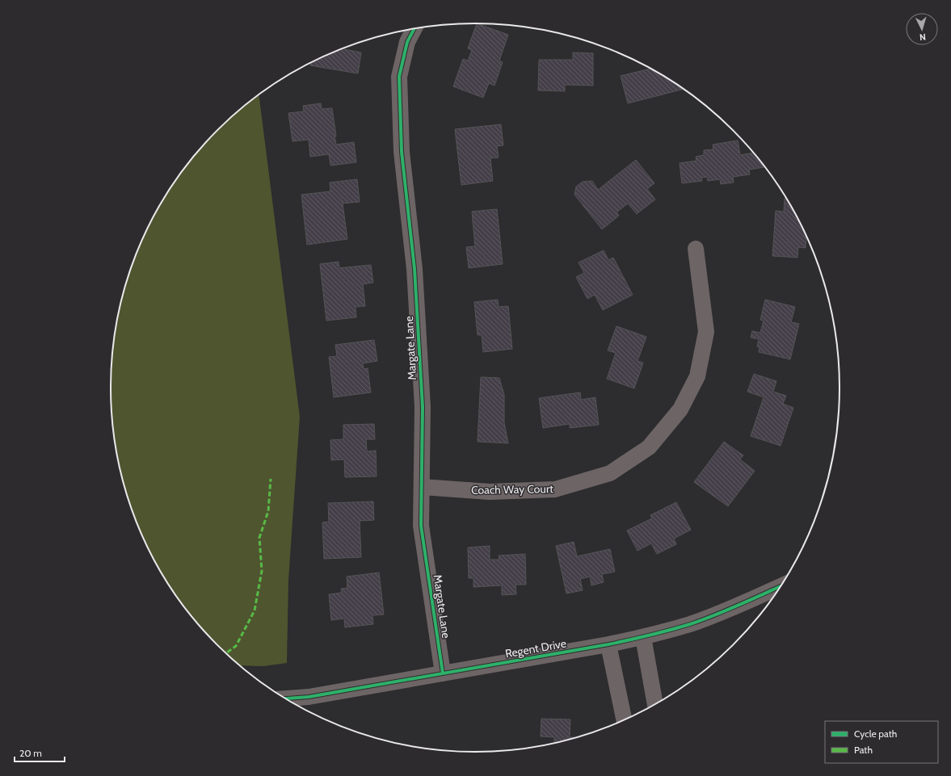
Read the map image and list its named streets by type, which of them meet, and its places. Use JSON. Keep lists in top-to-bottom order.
{
  "streets": {
    "street": ["Margate Lane", "Coach Way Court", "Regent Drive"]
  },
  "crossings": [
    ["Margate Lane", "Coach Way Court"],
    ["Margate Lane", "Regent Drive"]
  ],
  "legend": ["Cycle path", "Path"],
  "scale_bar": "20 m",
  "north": "bottom"
}
